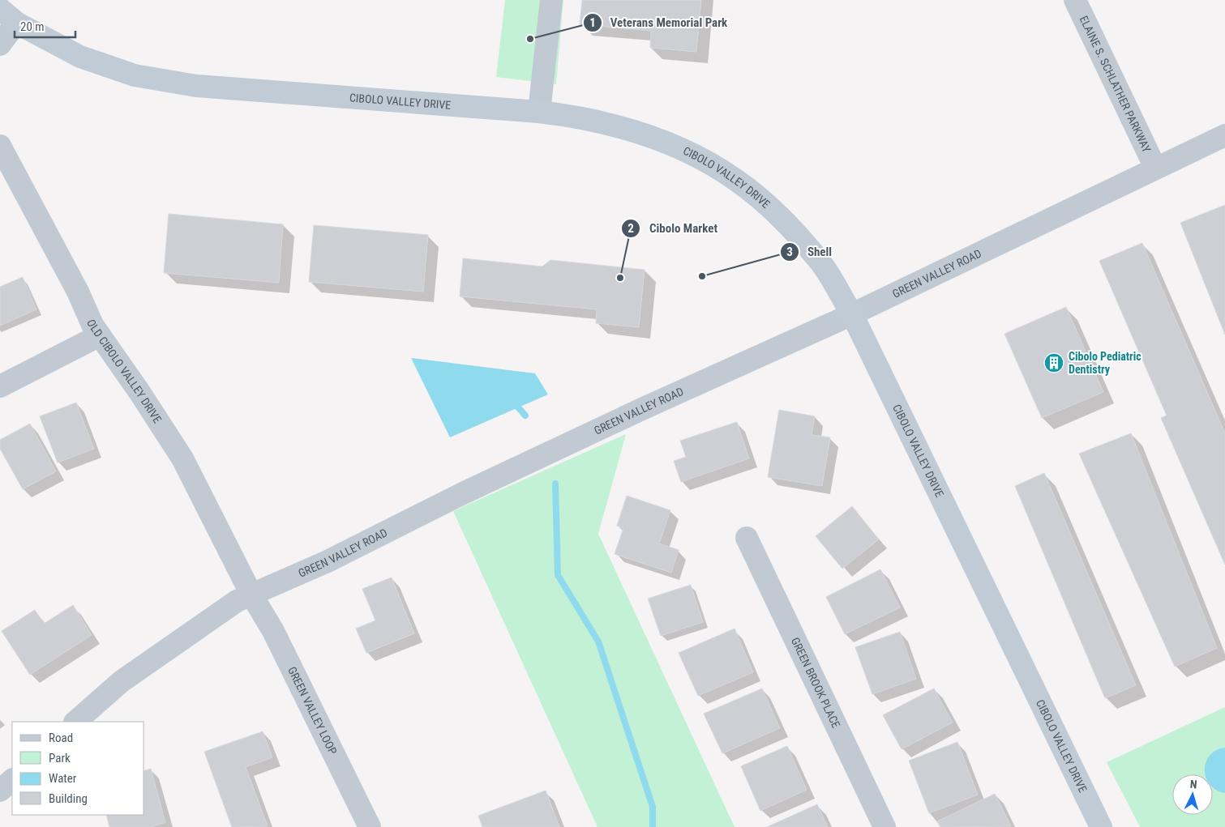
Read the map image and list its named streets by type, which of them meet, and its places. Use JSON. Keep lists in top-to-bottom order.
{
  "streets": {
    "main road": ["CIBOLO VALLEY DRIVE"],
    "street": [
      "ELAINE S. SCHLATHER PARKWAY",
      "GREEN VALLEY ROAD",
      "OLD CIBOLO VALLEY DRIVE",
      "GREEN BROOK PLACE",
      "GREEN VALLEY LOOP"
    ]
  },
  "crossings": [
    ["ELAINE S. SCHLATHER PARKWAY", "GREEN VALLEY ROAD"],
    ["CIBOLO VALLEY DRIVE", "GREEN VALLEY ROAD"],
    ["GREEN VALLEY ROAD", "OLD CIBOLO VALLEY DRIVE"],
    ["GREEN VALLEY ROAD", "GREEN VALLEY LOOP"],
    ["OLD CIBOLO VALLEY DRIVE", "GREEN VALLEY LOOP"]
  ],
  "places": {
    "other": ["Veterans Memorial Park", "Shell", "Cibolo Market"],
    "building": ["Cibolo Pediatric Dentistry"]
  },
  "legend": [
    "Road",
    "Park",
    "Water",
    "Building"
  ],
  "scale_bar": "20 m",
  "north": "top"
}
